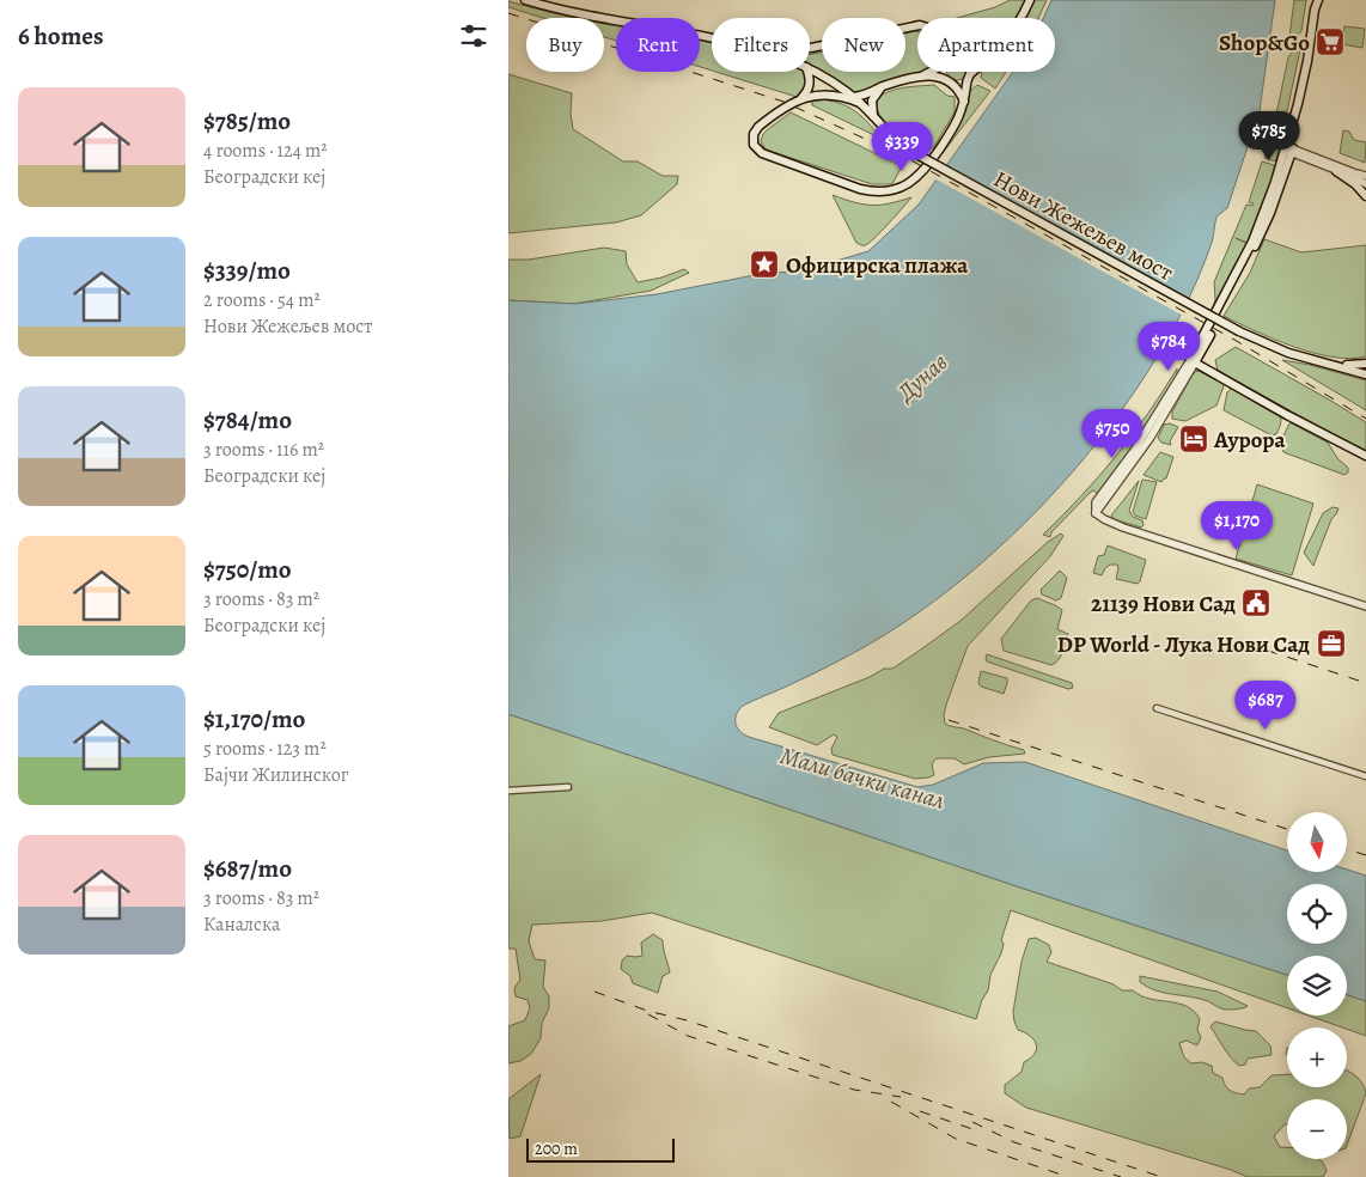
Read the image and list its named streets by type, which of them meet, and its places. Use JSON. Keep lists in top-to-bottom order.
{
  "streets": {
    "main road": ["Нови Жежељев мост"]
  },
  "water": ["Дунав", "Мали бачки канал"],
  "places": {
    "supermarket": ["Shop&Go"],
    "place": ["Официрска плажа"],
    "hotel": ["Аурора"],
    "public building": ["21139 Нови Сад"],
    "office": ["DP World - Лука Нови Сад"]
  },
  "scale_bar": "200 m",
  "north": "bottom",
  "page": {
    "heading": "6 homes",
    "chip": [
      "Buy",
      "Rent",
      "Filters",
      "New",
      "Apartment"
    ],
    "list": [
      {
        "name": "$785/mo",
        "note": "4 rooms · 124 m² · Београдски кеј"
      },
      {
        "name": "$339/mo",
        "note": "2 rooms · 54 m² · Нови Жежељев мост"
      },
      {
        "name": "$784/mo",
        "note": "3 rooms · 116 m² · Београдски кеј"
      },
      {
        "name": "$750/mo",
        "note": "3 rooms · 83 m² · Београдски кеј"
      },
      {
        "name": "$1,170/mo",
        "note": "5 rooms · 123 m² · Бајчи Жилинског"
      },
      {
        "name": "$687/mo",
        "note": "3 rooms · 83 m² · Каналска"
      }
    ],
    "price": [
      "$785",
      "$339",
      "$784",
      "$750",
      "$1,170",
      "$687"
    ],
    "map_buttons": ["+", "−"],
    "scale": "200 m"
  }
}
